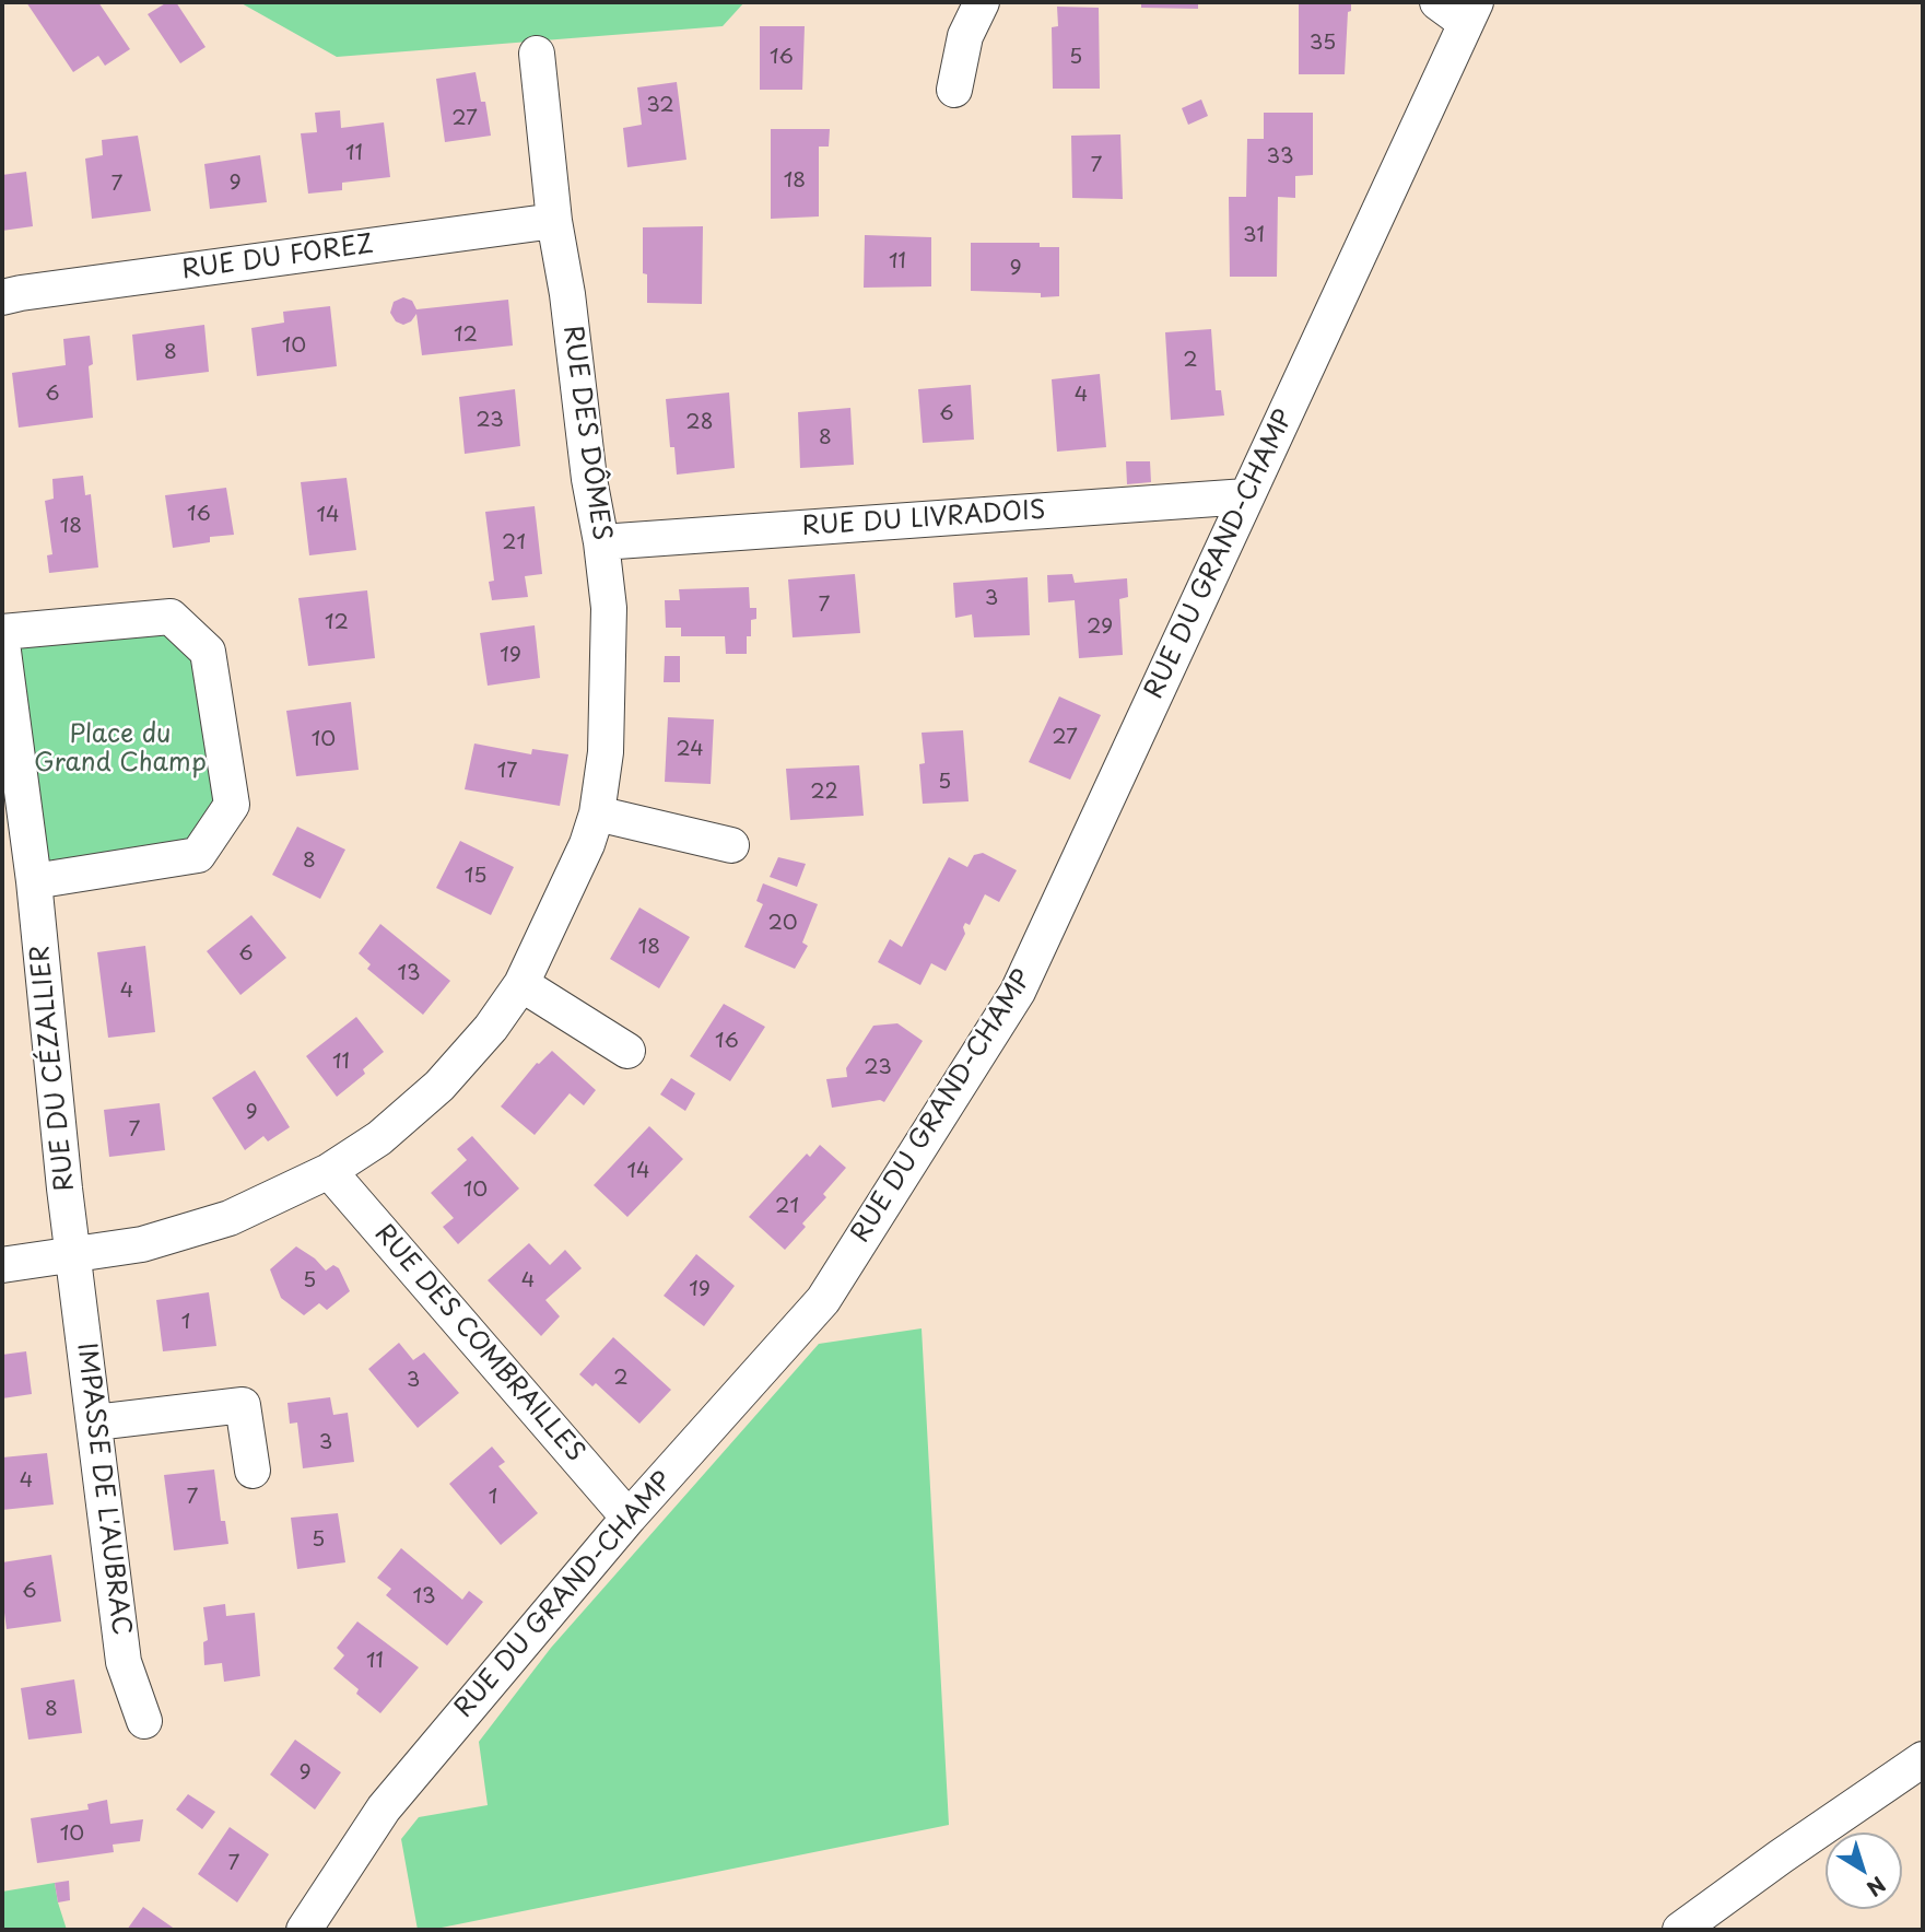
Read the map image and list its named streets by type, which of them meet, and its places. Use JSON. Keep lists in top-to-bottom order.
{
  "streets": {
    "street": [
      "RUE DU FOREZ",
      "RUE DES DÔMES",
      "RUE DU LIVRADOIS",
      "RUE DU GRAND-CHAMP",
      "RUE DU CÉZALLIER",
      "RUE DES COMBRAILLES",
      "IMPASSE DE L'AUBRAC"
    ]
  },
  "crossings": [
    ["RUE DU FOREZ", "RUE DES DÔMES"],
    ["RUE DES DÔMES", "RUE DU LIVRADOIS"],
    ["RUE DES DÔMES", "RUE DU CÉZALLIER"],
    ["RUE DES DÔMES", "RUE DES COMBRAILLES"],
    ["RUE DES DÔMES", "IMPASSE DE L'AUBRAC"],
    ["RUE DU LIVRADOIS", "RUE DU GRAND-CHAMP"],
    ["RUE DU GRAND-CHAMP", "RUE DES COMBRAILLES"],
    ["RUE DU CÉZALLIER", "IMPASSE DE L'AUBRAC"]
  ],
  "parks": ["Place du Grand Champ"],
  "house_numbers": [
    "35",
    "16",
    "5",
    "32",
    "27",
    "11",
    "33",
    "7",
    "18",
    "9",
    "7",
    "31",
    "11",
    "9",
    "12",
    "10",
    "8",
    "2",
    "6",
    "4",
    "6",
    "23",
    "28",
    "8",
    "16",
    "14",
    "18",
    "21",
    "3",
    "7",
    "12",
    "29",
    "19",
    "27",
    "10",
    "24",
    "17",
    "5",
    "22",
    "8",
    "15",
    "20",
    "18",
    "6",
    "13",
    "4",
    "16",
    "11",
    "23",
    "9",
    "7",
    "14",
    "10",
    "21",
    "5",
    "4",
    "19",
    "1",
    "2",
    "3",
    "3",
    "4",
    "7",
    "1",
    "5",
    "6",
    "13",
    "11",
    "8",
    "9",
    "10",
    "7"
  ],
  "north": "bottom right"
}
